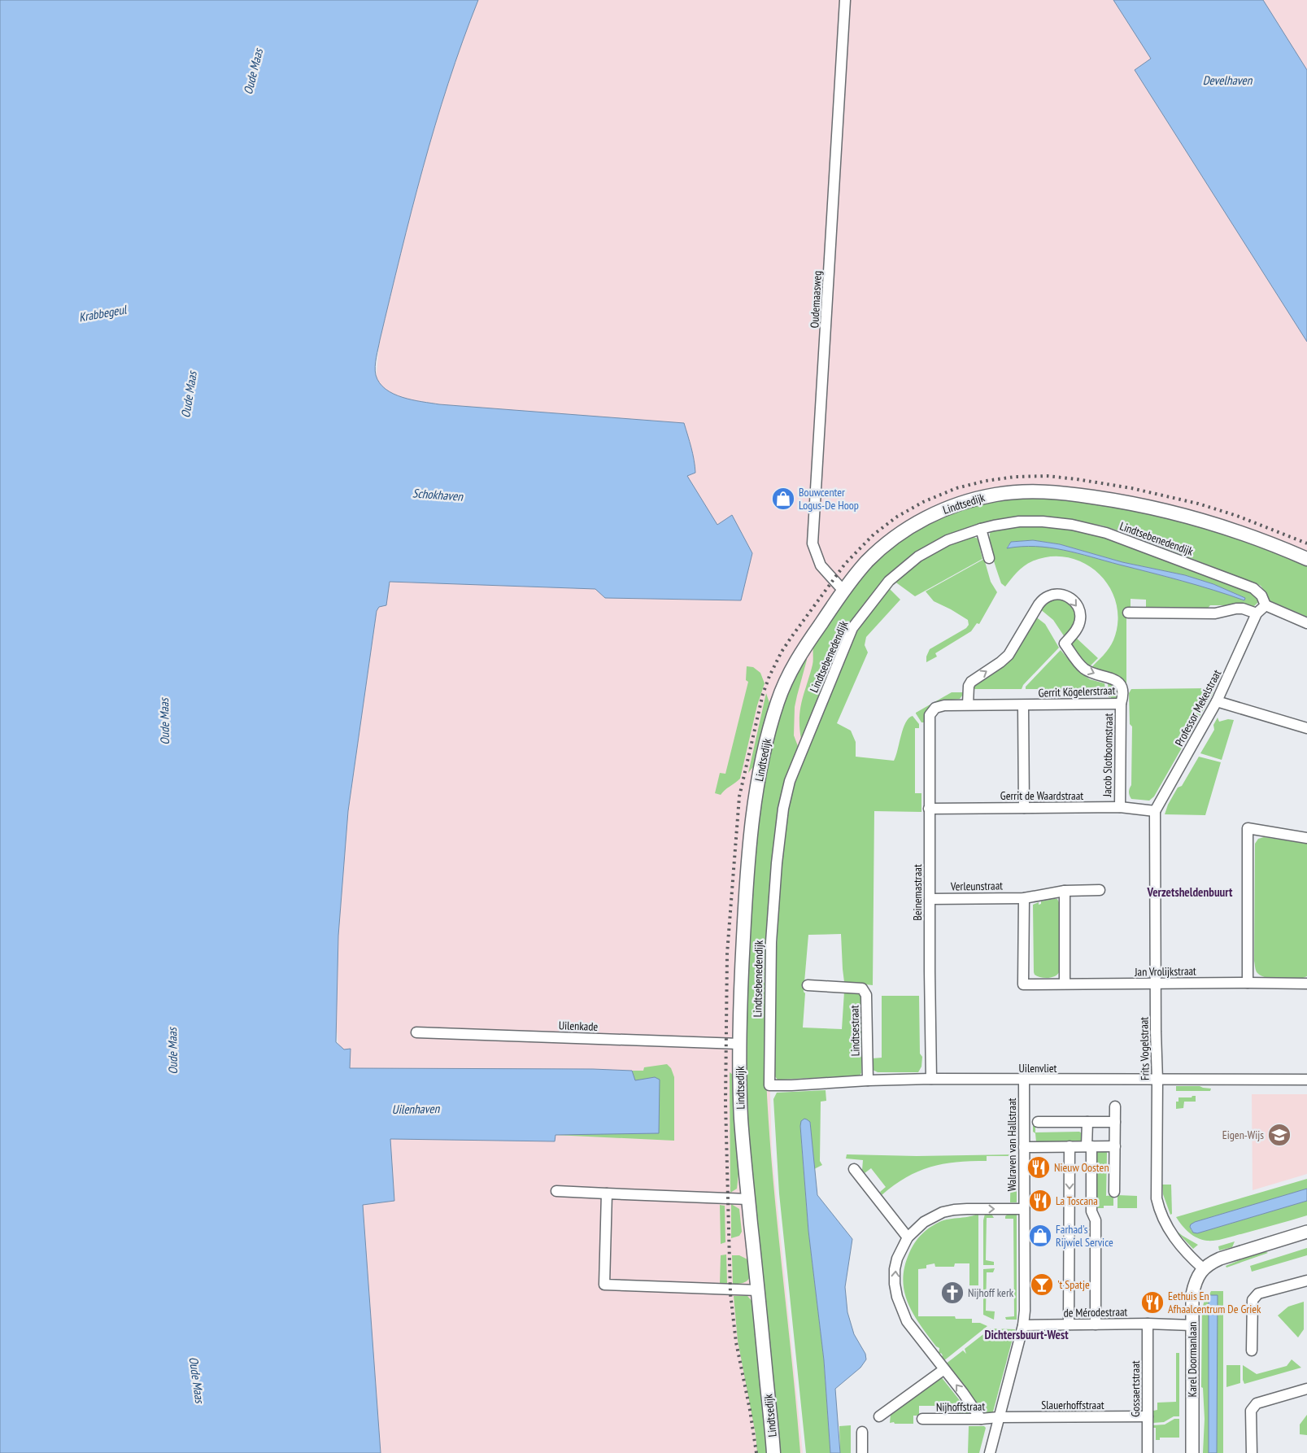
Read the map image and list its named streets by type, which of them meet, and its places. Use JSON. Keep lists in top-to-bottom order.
{
  "streets": {
    "main road": ["Lindtsedijk"],
    "street": [
      "Oudemaasweg",
      "Lindtsebenedendijk",
      "Gerrit Kögelerstraat",
      "Professor Mekelstraat",
      "Jacob Slotboomstraat",
      "Gerrit de Waardstraat",
      "Verleunstraat",
      "Beinemastraat",
      "Jan Vrolijkstraat",
      "Uilenkade",
      "Lindtsestraat",
      "Frits Vogelstraat",
      "Uilenvliet",
      "Walraven van Hallstraat",
      "de Mérodestraat",
      "Karel Doormanlaan",
      "Gossaertstraat",
      "Slauerhoffstraat",
      "Nijhoffstraat"
    ]
  },
  "crossings": [
    ["Oudemaasweg", "Lindtsedijk"],
    ["Lindtsedijk", "Uilenkade"],
    ["Lindtsebenedendijk", "Professor Mekelstraat"],
    ["Lindtsebenedendijk", "Uilenvliet"],
    ["Gerrit Kögelerstraat", "Jacob Slotboomstraat"],
    ["Gerrit Kögelerstraat", "Beinemastraat"],
    ["Professor Mekelstraat", "Gerrit de Waardstraat"],
    ["Professor Mekelstraat", "Frits Vogelstraat"],
    ["Jacob Slotboomstraat", "Gerrit de Waardstraat"],
    ["Gerrit de Waardstraat", "Beinemastraat"],
    ["Gerrit de Waardstraat", "Frits Vogelstraat"],
    ["Verleunstraat", "Beinemastraat"],
    ["Verleunstraat", "Jan Vrolijkstraat"],
    ["Beinemastraat", "Uilenvliet"],
    ["Jan Vrolijkstraat", "Frits Vogelstraat"],
    ["Lindtsestraat", "Uilenvliet"],
    ["Frits Vogelstraat", "Uilenvliet"],
    ["Frits Vogelstraat", "Karel Doormanlaan"],
    ["Uilenvliet", "Walraven van Hallstraat"],
    ["Walraven van Hallstraat", "de Mérodestraat"],
    ["Walraven van Hallstraat", "Nijhoffstraat"],
    ["de Mérodestraat", "Karel Doormanlaan"],
    ["de Mérodestraat", "Gossaertstraat"],
    ["de Mérodestraat", "Nijhoffstraat"],
    ["Gossaertstraat", "Slauerhoffstraat"],
    ["Slauerhoffstraat", "Nijhoffstraat"]
  ],
  "districts": ["Verzetsheldenbuurt", "Dichtersbuurt-West"],
  "water": [
    "Oude Maas",
    "Develhaven",
    "Krabbegeul",
    "Schokhaven",
    "Uilenhaven"
  ],
  "places": {
    "shop": ["Bouwcenter Logus-De Hoop", "Farhad's Rijwiel Service"],
    "school or university": ["Eigen-Wijs"],
    "restaurant": ["Nieuw Oosten", "La Toscana", "Eethuis En Afhaalcentrum De Griek"],
    "bar": ["'t Spatje"],
    "church": ["Nijhoff kerk"]
  }
}
